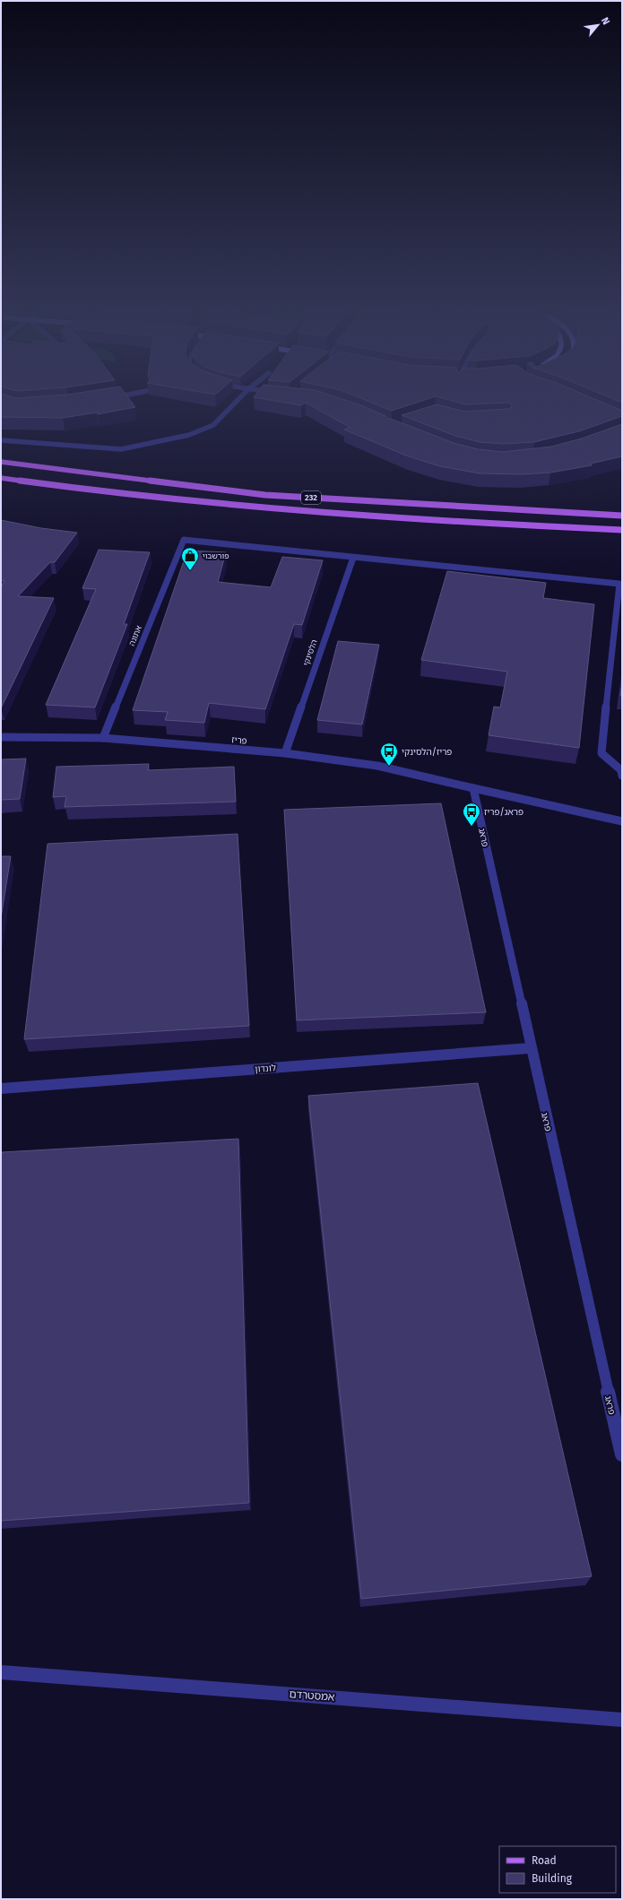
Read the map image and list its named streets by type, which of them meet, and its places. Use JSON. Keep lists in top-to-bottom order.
{
  "streets": {
    "main road": ["232"],
    "street": [
      "אתונה",
      "הלסינקי",
      "פריז",
      "פראג",
      "לונדון",
      "אמסטרדם"
    ]
  },
  "crossings": [
    ["אתונה", "הלסינקי"],
    ["אתונה", "פריז"],
    ["הלסינקי", "פריז"],
    ["פריז", "פראג"],
    ["פראג", "לונדון"]
  ],
  "places": {
    "shop": ["פורשבוי"],
    "bus stop": ["פריז/הלסינקי", "פראג/פריז"]
  },
  "legend": ["Road", "Building"],
  "north": "top right"
}
